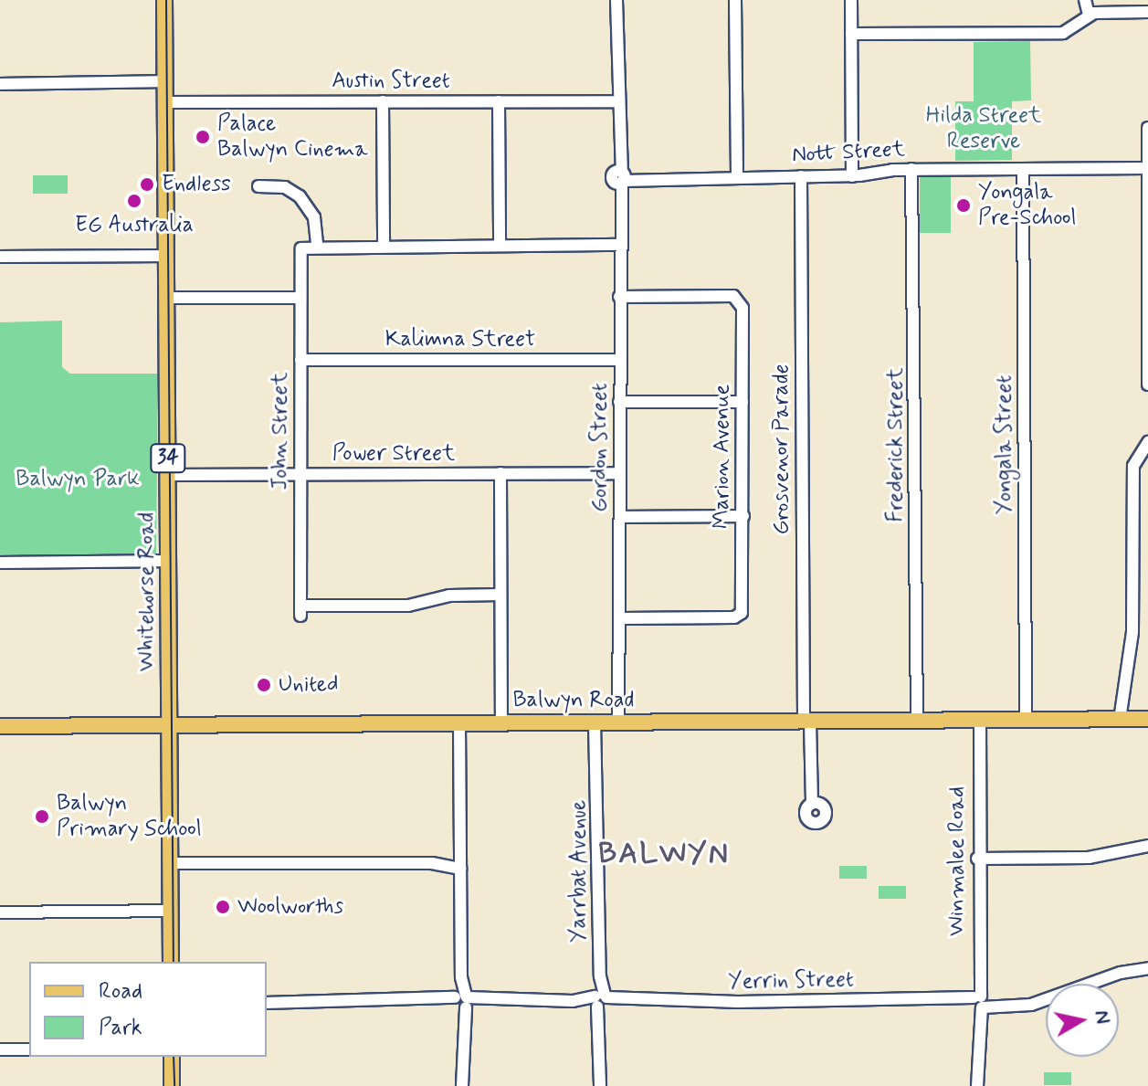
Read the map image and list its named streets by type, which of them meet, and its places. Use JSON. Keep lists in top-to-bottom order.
{
  "streets": {
    "main road": ["34", "Whitehorse Road", "Balwyn Road"],
    "street": [
      "Austin Street",
      "Nott Street",
      "Kalimna Street",
      "John Street",
      "Frederick Street",
      "Yongala Street",
      "Gordon Street",
      "Grosvenor Parade",
      "Power Street",
      "Marion Avenue",
      "Winmalee Road",
      "Yarrbat Avenue",
      "Yerrin Street"
    ]
  },
  "crossings": [
    ["Austin Street", "Gordon Street"],
    ["Austin Street", "Whitehorse Road"],
    ["Nott Street", "Frederick Street"],
    ["Nott Street", "Yongala Street"],
    ["Nott Street", "Gordon Street"],
    ["Nott Street", "Grosvenor Parade"],
    ["Kalimna Street", "John Street"],
    ["Kalimna Street", "Gordon Street"],
    ["John Street", "Power Street"],
    ["Frederick Street", "Balwyn Road"],
    ["Yongala Street", "Balwyn Road"],
    ["Gordon Street", "Power Street"],
    ["Gordon Street", "Marion Avenue"],
    ["Gordon Street", "Balwyn Road"],
    ["Grosvenor Parade", "Balwyn Road"],
    ["Power Street", "Whitehorse Road"],
    ["Whitehorse Road", "Balwyn Road"],
    ["Balwyn Road", "Winmalee Road"],
    ["Balwyn Road", "Yarrbat Avenue"],
    ["Winmalee Road", "Yerrin Street"],
    ["Yarrbat Avenue", "Yerrin Street"]
  ],
  "districts": ["BALWYN"],
  "parks": ["Hilda Street Reserve", "Balwyn Park"],
  "places": [
    "Palace Balwyn Cinema",
    "Endless",
    "EG Australia",
    "Yongala Pre-School",
    "United",
    "Balwyn Primary School",
    "Woolworths"
  ],
  "legend": ["Road", "Park"],
  "north": "right"
}
